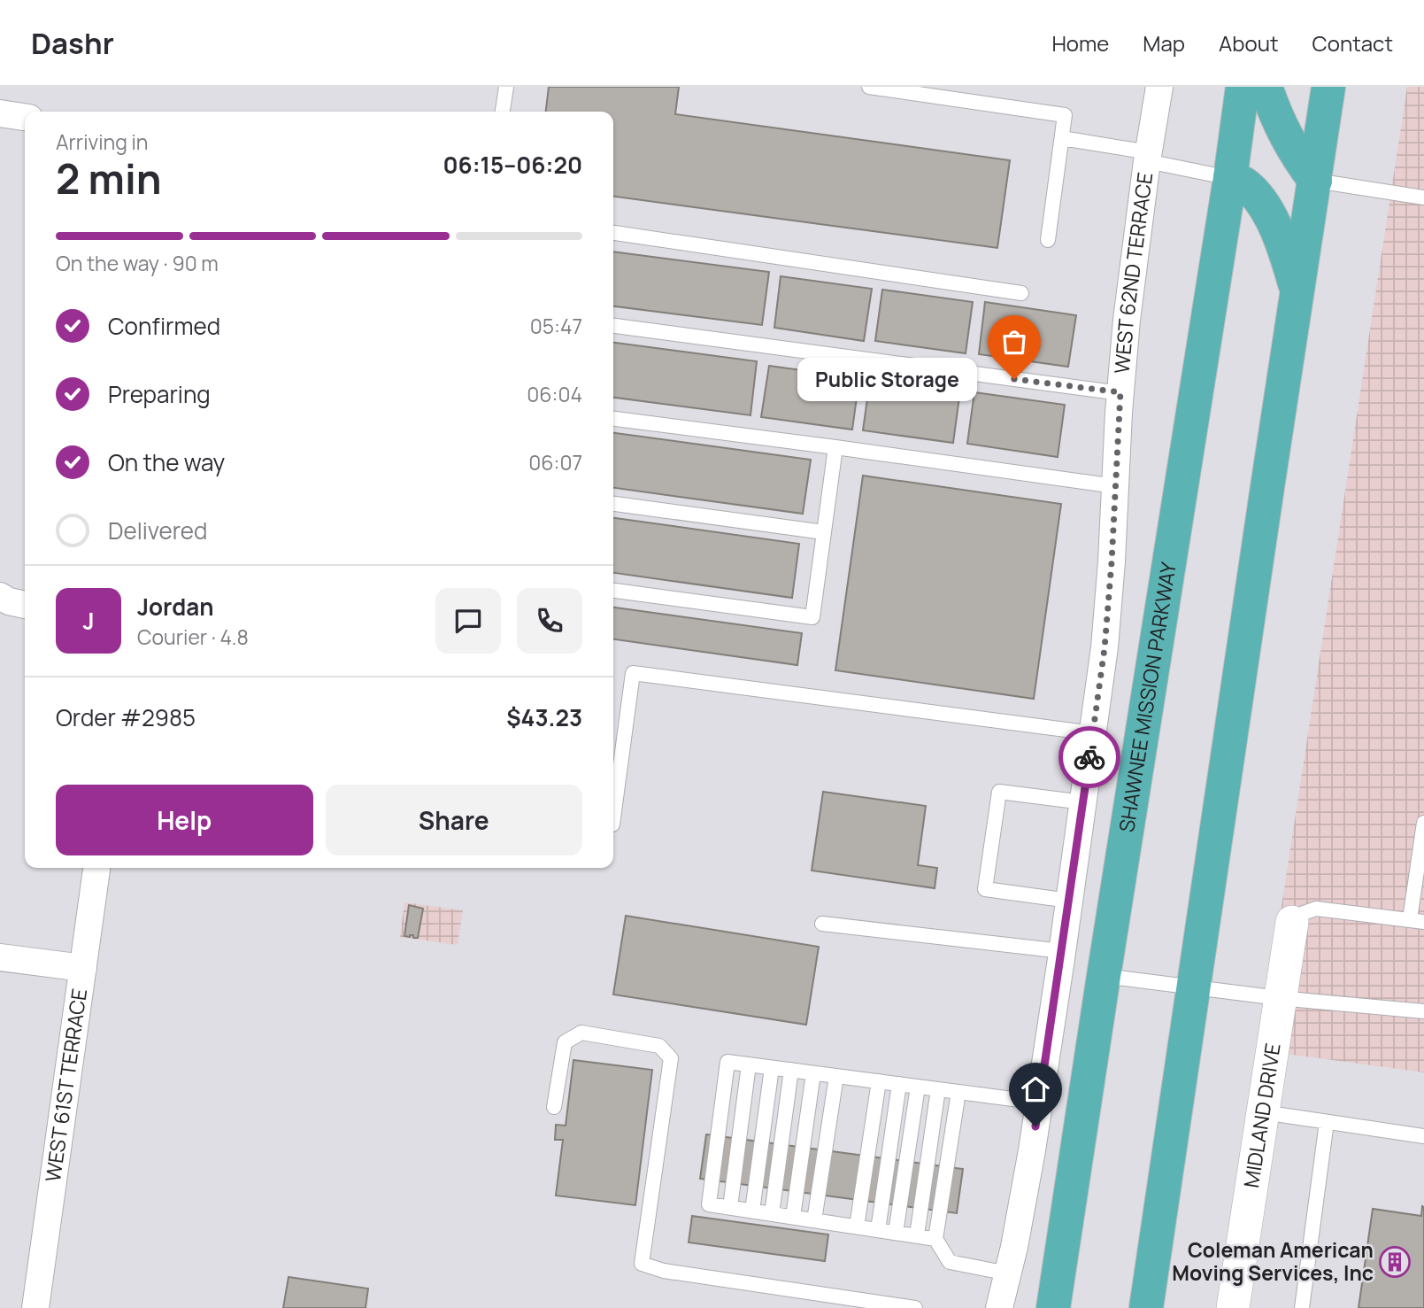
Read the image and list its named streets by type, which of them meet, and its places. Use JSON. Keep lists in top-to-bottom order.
{
  "streets": {
    "highway": ["SHAWNEE MISSION PARKWAY"],
    "street": ["WEST 62ND TERRACE", "WEST 61ST TERRACE", "MIDLAND DRIVE"]
  },
  "places": {
    "other": ["Public Storage"],
    "building": ["Coleman American Moving Services, Inc"]
  },
  "page": {
    "header": "Dashr",
    "nav": [
      "Home",
      "Map",
      "About",
      "Contact"
    ],
    "heading": ["2 min", "Arriving in", "06:15–06:20"],
    "panel": [
      "Jordan",
      "Courier · 4.8",
      "Order #2985",
      "$43.23"
    ],
    "bar": "On the way · 90 m",
    "list": [
      ["Confirmed", "05:47"],
      ["Preparing", "06:04"],
      ["On the way", "06:07"],
      "Delivered"
    ],
    "bubble": "Public Storage",
    "round": "J",
    "buttons": ["Help", "Share"]
  }
}
